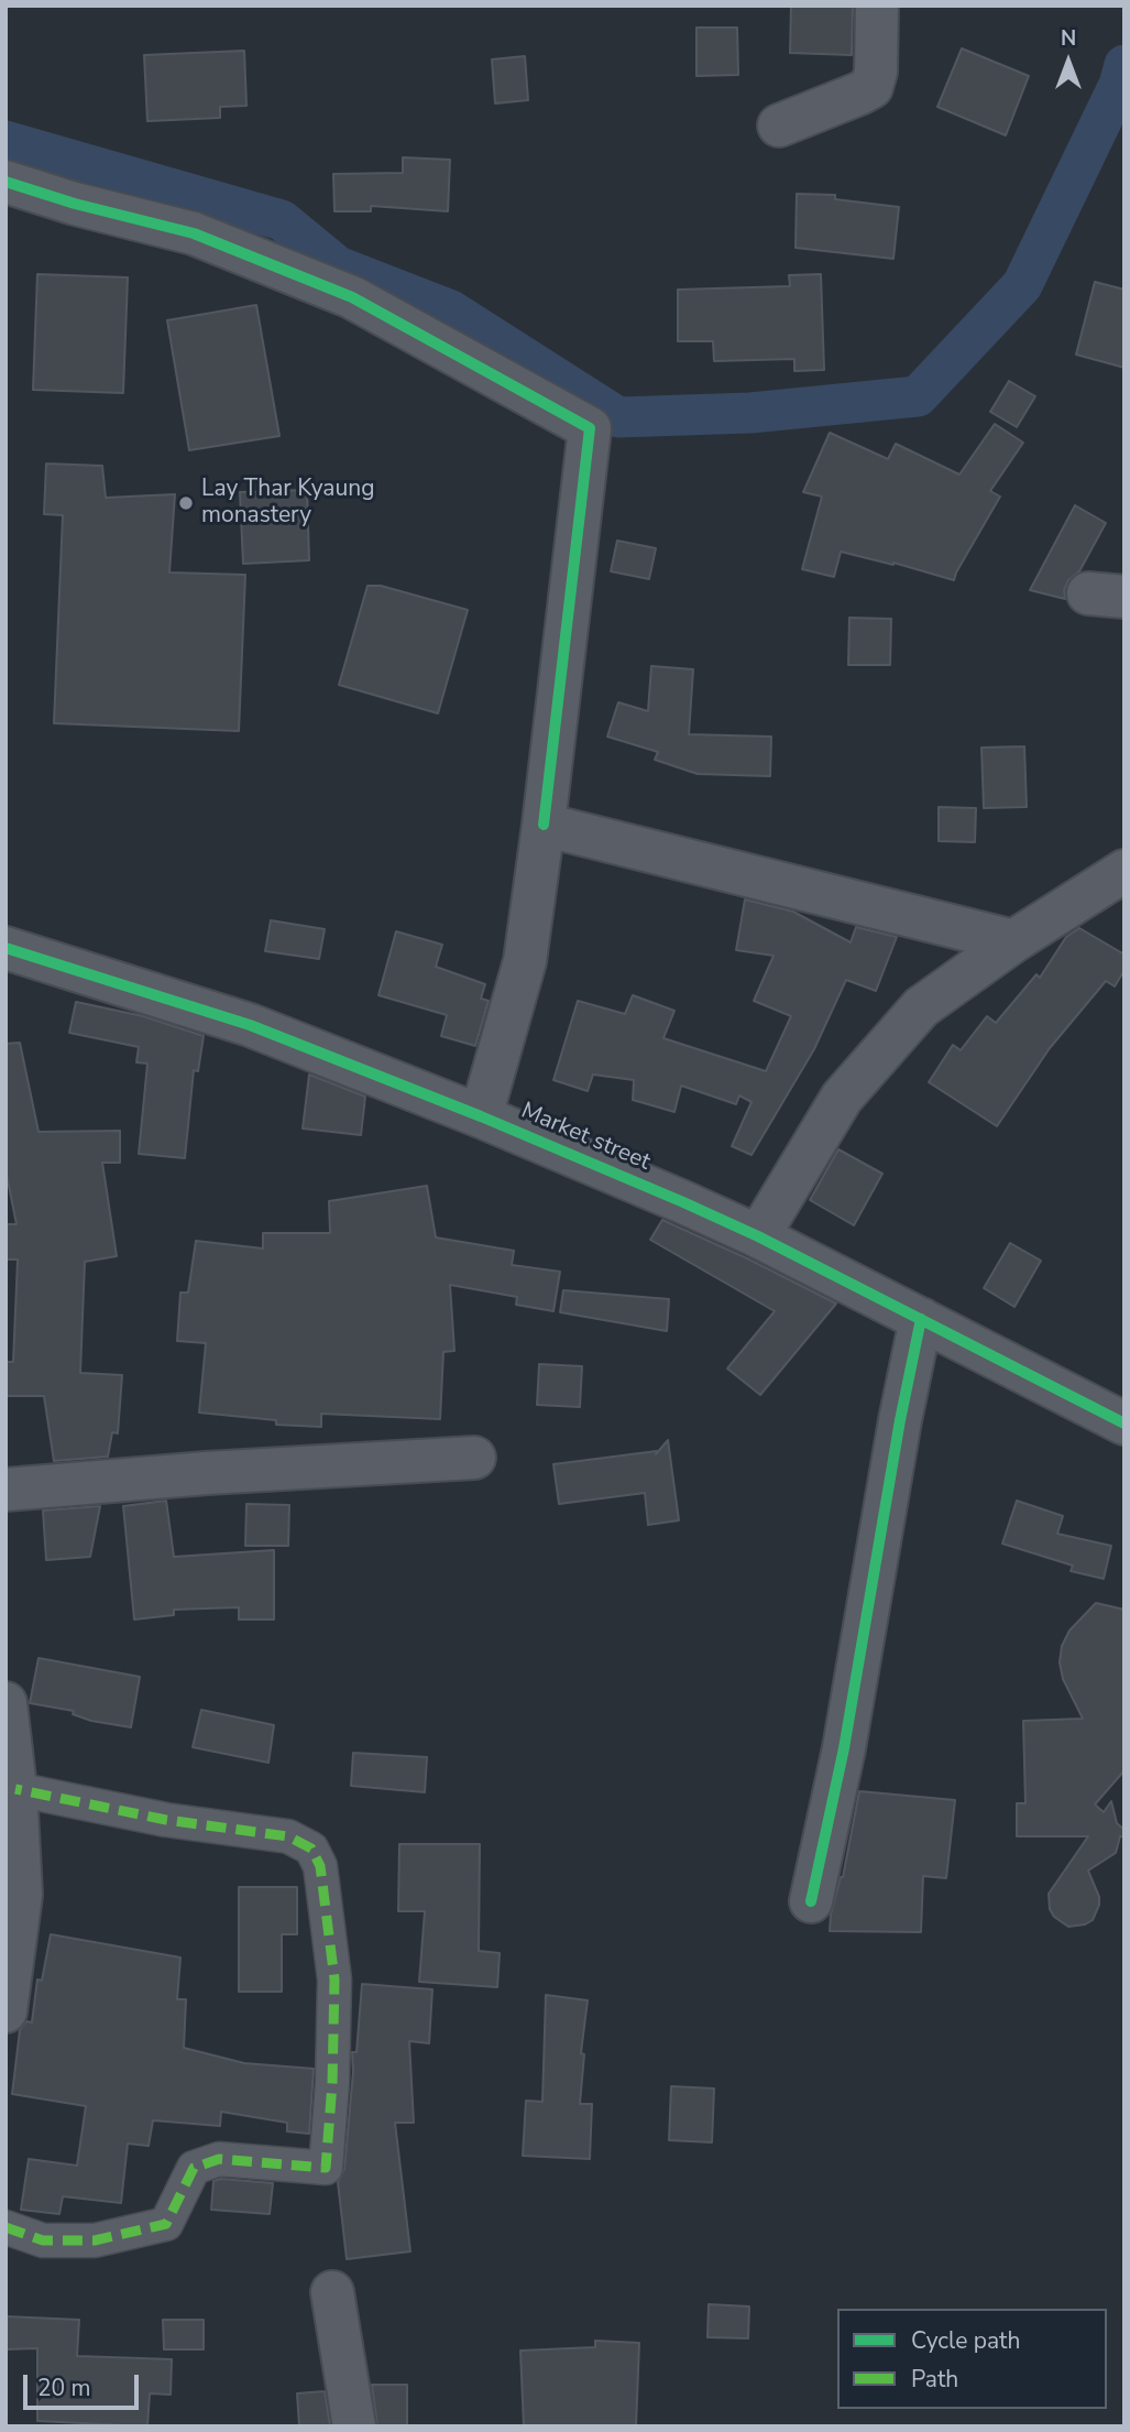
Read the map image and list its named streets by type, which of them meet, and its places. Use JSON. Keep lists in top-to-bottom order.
{
  "streets": {
    "street": ["Market street"]
  },
  "places": ["Lay Thar Kyaung monastery"],
  "legend": ["Cycle path", "Path"],
  "scale_bar": "20 m",
  "north": "top"
}
